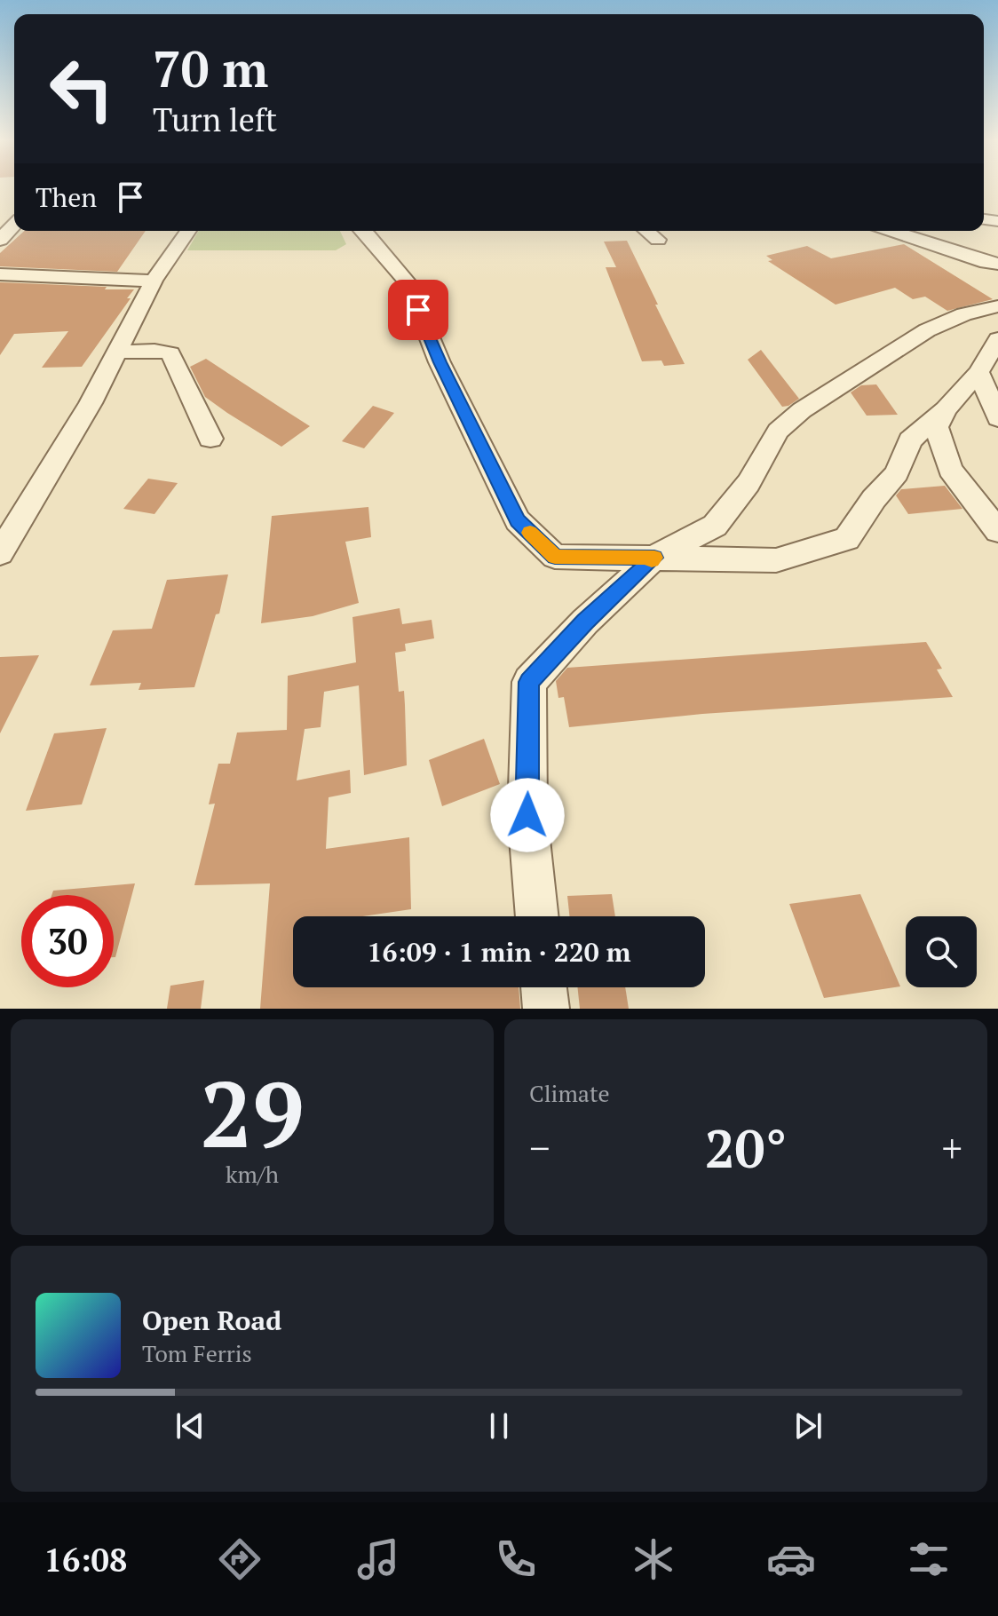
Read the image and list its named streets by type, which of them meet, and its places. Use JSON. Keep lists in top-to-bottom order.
{
  "page": {
    "turn": ["70 m", "Turn left"],
    "then": "Then",
    "limit": "30",
    "trip": "16:09 · 1 min · 220 m",
    "tile": [
      ["29", "km/h"],
      "Climate"
    ],
    "heat": ["−", "20°", "+"],
    "song": ["Open Road", "Tom Ferris"],
    "tabs": "16:08"
  }
}
